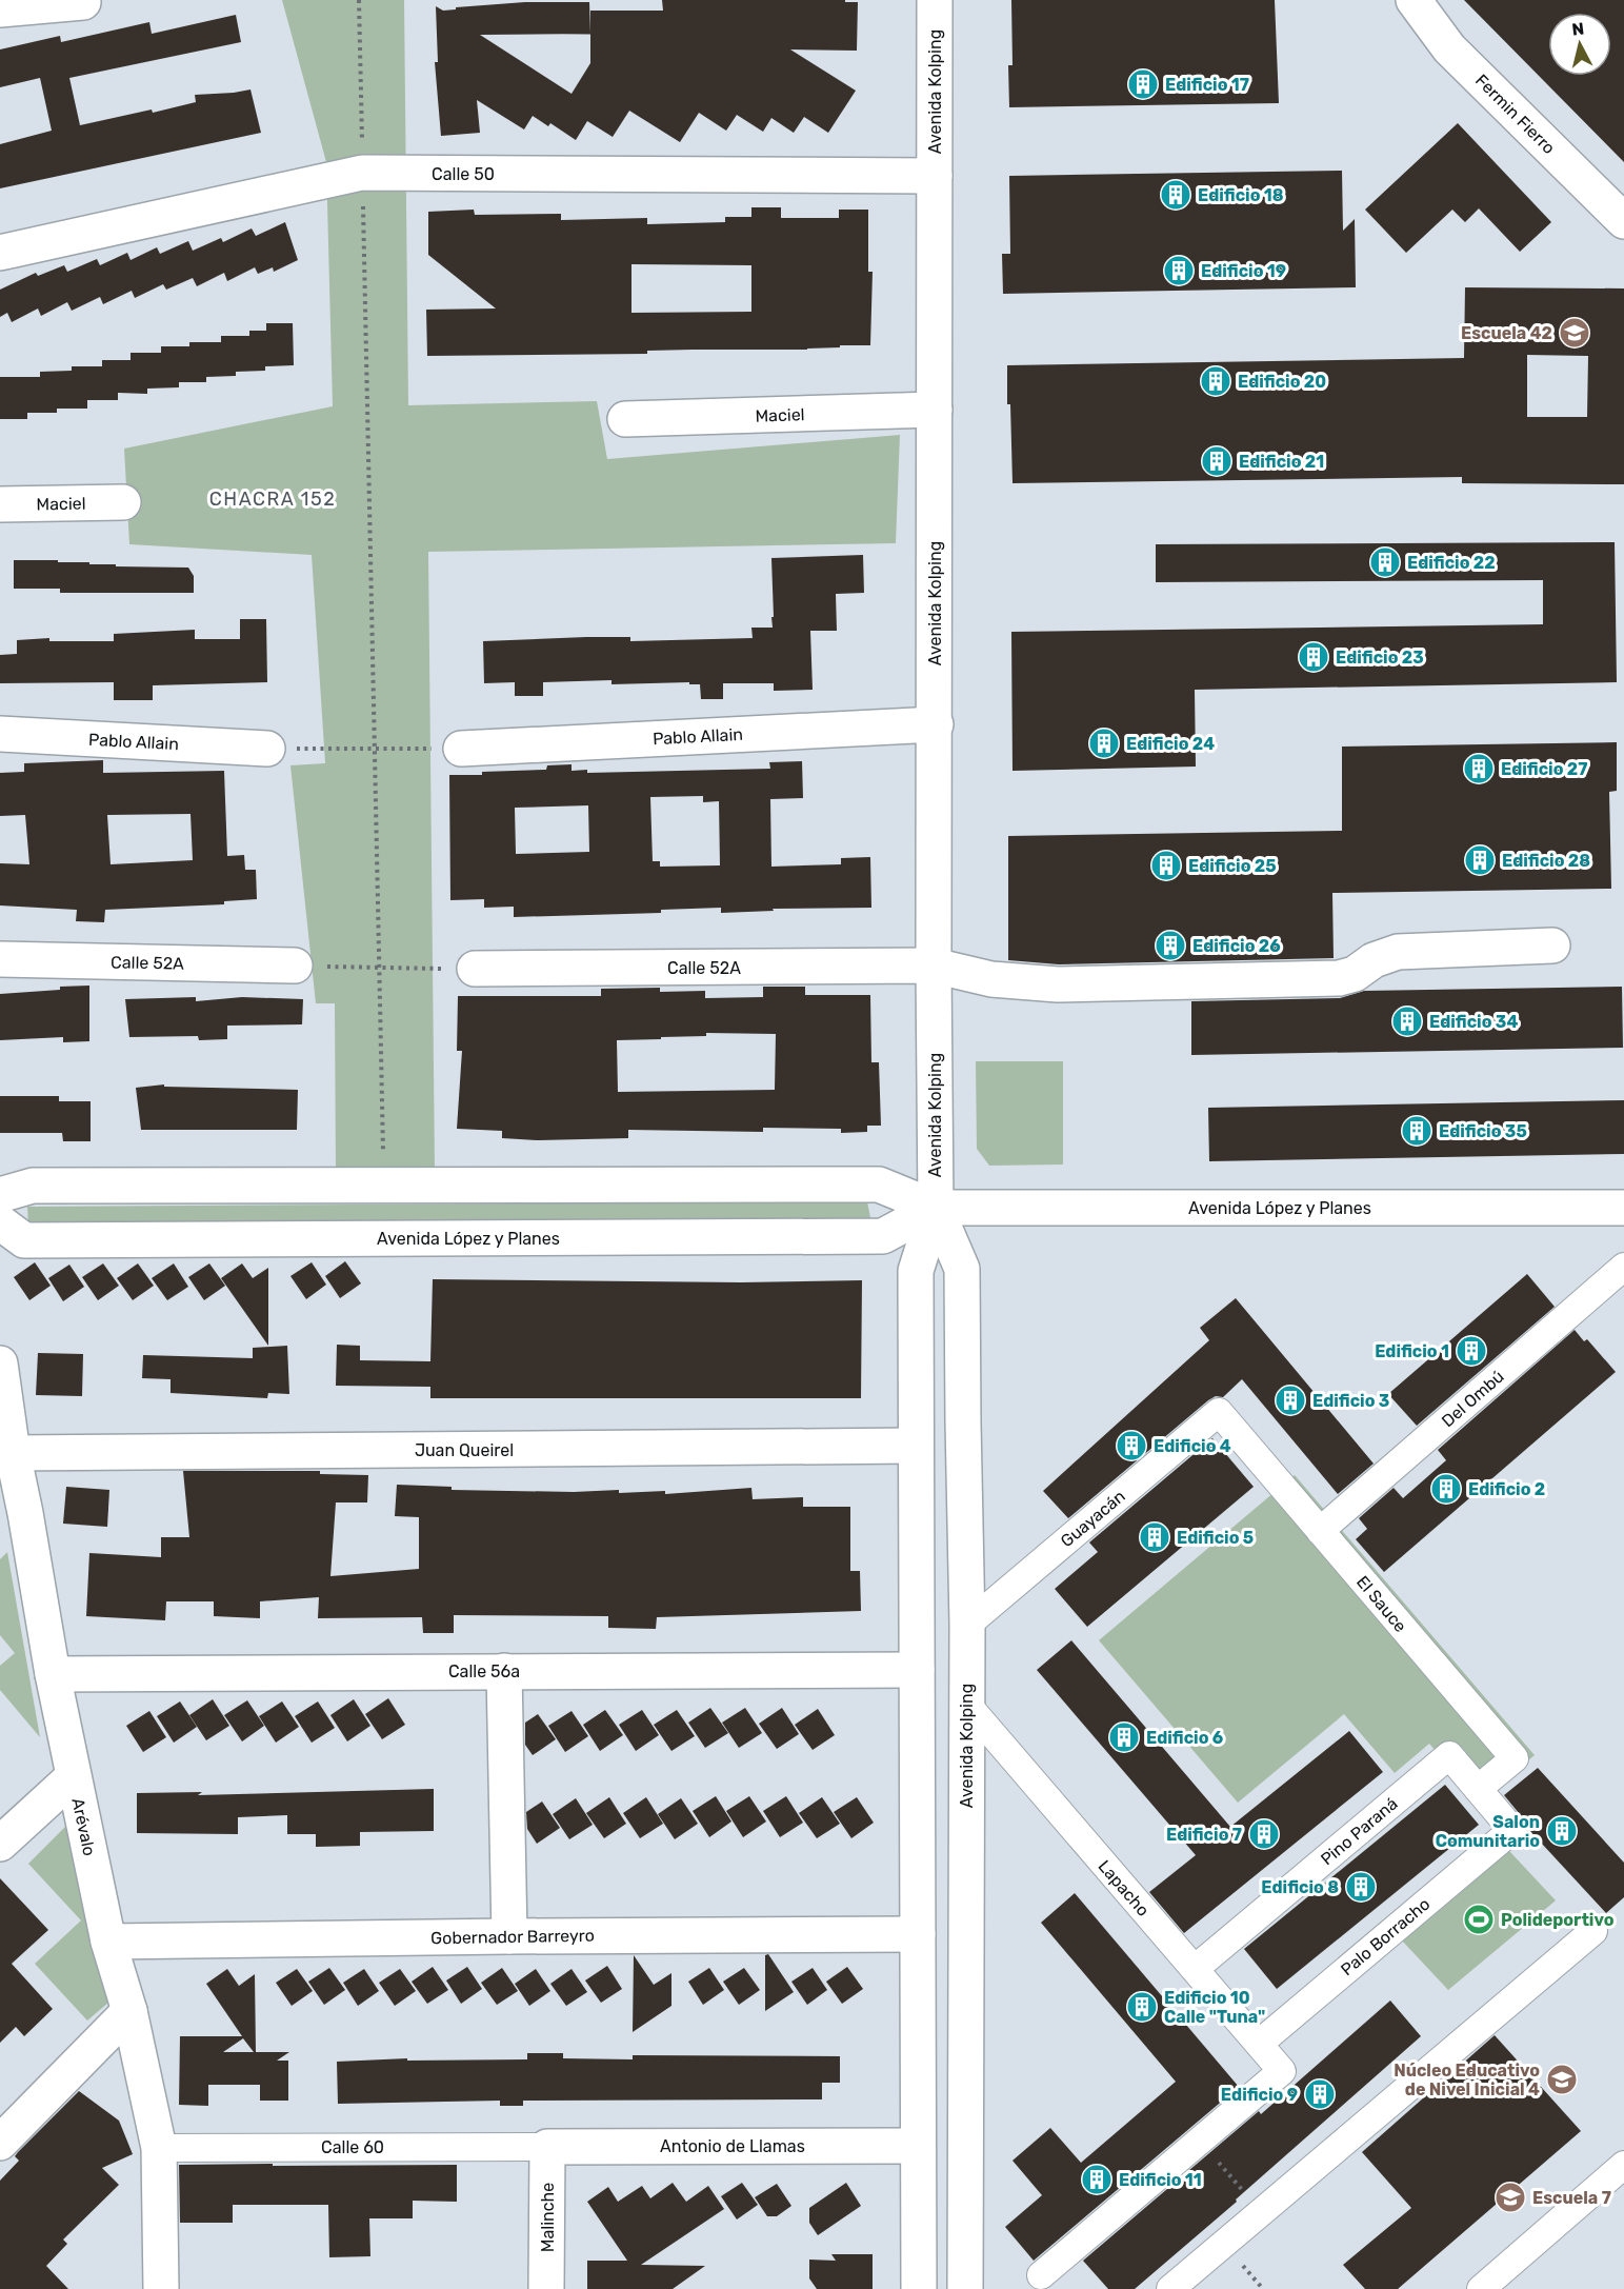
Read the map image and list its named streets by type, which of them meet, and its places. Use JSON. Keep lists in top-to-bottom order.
{
  "streets": {
    "street": [
      "Avenida Kolping",
      "Fermin Fierro",
      "Calle 50",
      "Maciel",
      "Pablo Allain",
      "Calle 52A",
      "Avenida López y Planes",
      "Del Ombú",
      "Juan Queirel",
      "Guayacán",
      "El Sauce",
      "Calle 56a",
      "Arévalo",
      "Pino Paraná",
      "Lapacho",
      "Gobernador Barreyro",
      "Palo Borracho",
      "Antonio de Llamas",
      "Calle 60",
      "Malinche"
    ]
  },
  "crossings": [
    ["Avenida Kolping", "Calle 50"],
    ["Avenida Kolping", "Maciel"],
    ["Avenida Kolping", "Pablo Allain"],
    ["Avenida Kolping", "Calle 52A"],
    ["Avenida Kolping", "Avenida López y Planes"],
    ["Avenida Kolping", "Juan Queirel"],
    ["Avenida Kolping", "Guayacán"],
    ["Avenida Kolping", "Calle 56a"],
    ["Avenida Kolping", "Lapacho"],
    ["Avenida Kolping", "Gobernador Barreyro"],
    ["Avenida Kolping", "Antonio de Llamas"],
    ["Del Ombú", "El Sauce"],
    ["Juan Queirel", "Arévalo"],
    ["Guayacán", "El Sauce"],
    ["El Sauce", "Pino Paraná"],
    ["Calle 56a", "Arévalo"],
    ["Arévalo", "Gobernador Barreyro"],
    ["Arévalo", "Calle 60"],
    ["Pino Paraná", "Lapacho"],
    ["Pino Paraná", "Palo Borracho"],
    ["Lapacho", "Palo Borracho"],
    ["Antonio de Llamas", "Calle 60"],
    ["Antonio de Llamas", "Malinche"],
    ["Calle 60", "Malinche"]
  ],
  "districts": ["CHACRA 152"],
  "places": {
    "building": [
      "Edificio 17",
      "Edificio 18",
      "Edificio 19",
      "Edificio 20",
      "Edificio 21",
      "Edificio 22",
      "Edificio 23",
      "Edificio 24",
      "Edificio 27",
      "Edificio 28",
      "Edificio 25",
      "Edificio 26",
      "Edificio 34",
      "Edificio 35",
      "Edificio 1",
      "Edificio 3",
      "Edificio 4",
      "Edificio 2",
      "Edificio 5",
      "Edificio 6",
      "Salon Comunitario",
      "Edificio 7",
      "Edificio 8",
      "Edificio 10 Calle \"Tuna\"",
      "Edificio 9",
      "Edificio 11"
    ],
    "school or university": ["Escuela 42", "Núcleo Educativo de Nivel Inicial 4", "Escuela 7"],
    "sports": ["Polideportivo"]
  },
  "north": "top"
}
